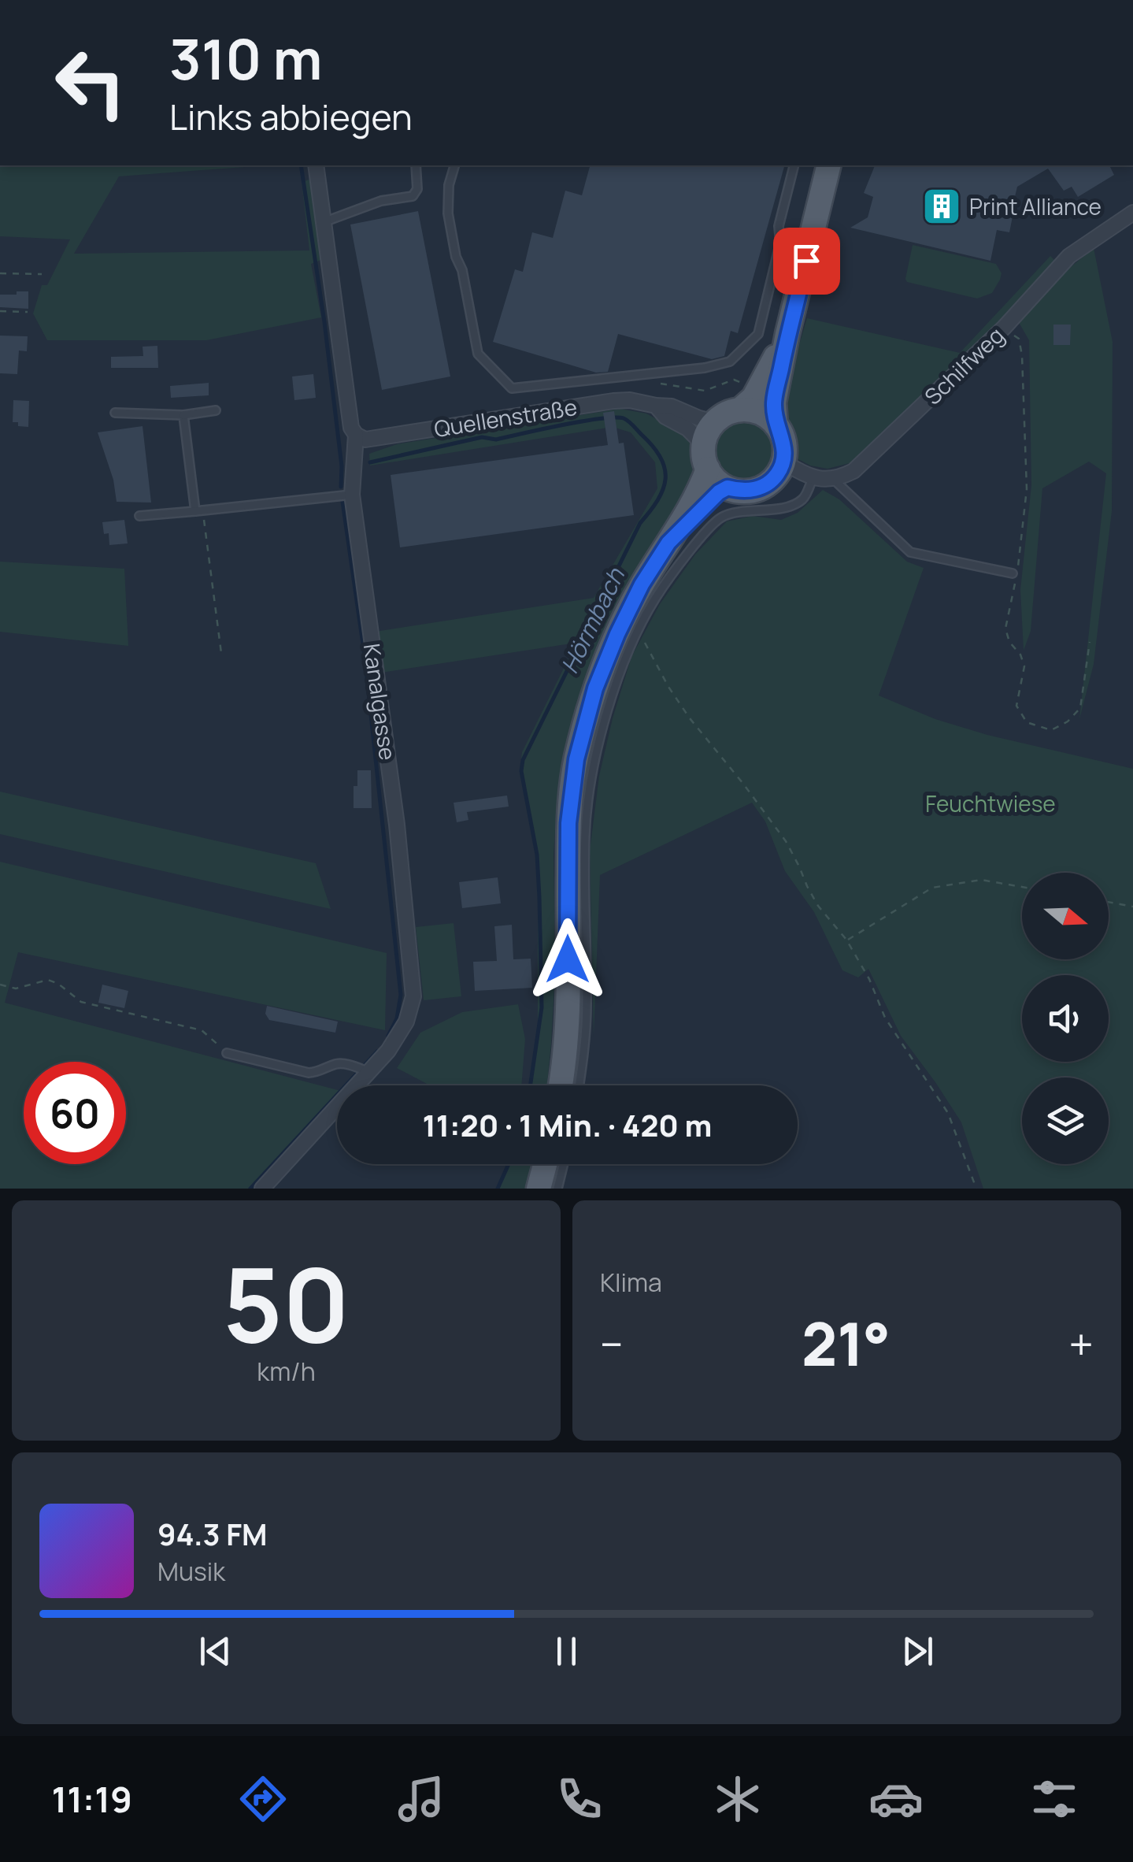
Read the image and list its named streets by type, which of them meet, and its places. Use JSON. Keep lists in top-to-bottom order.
{
  "streets": {
    "street": ["Schilfweg", "Quellenstraße", "Kanalgasse"]
  },
  "crossings": [
    ["Quellenstraße", "Kanalgasse"]
  ],
  "water": ["Hörmbach"],
  "parks": ["Feuchtwiese"],
  "places": {
    "building": ["Print Alliance"]
  },
  "north": "right",
  "page": {
    "turn": ["310 m", "Links abbiegen"],
    "limit": "60",
    "trip": "11:20 · 1 Min. · 420 m",
    "tile": [
      ["50", "km/h"],
      "Klima"
    ],
    "heat": ["−", "21°", "+"],
    "song": ["94.3 FM", "Musik"],
    "tabs": "11:19"
  }
}
